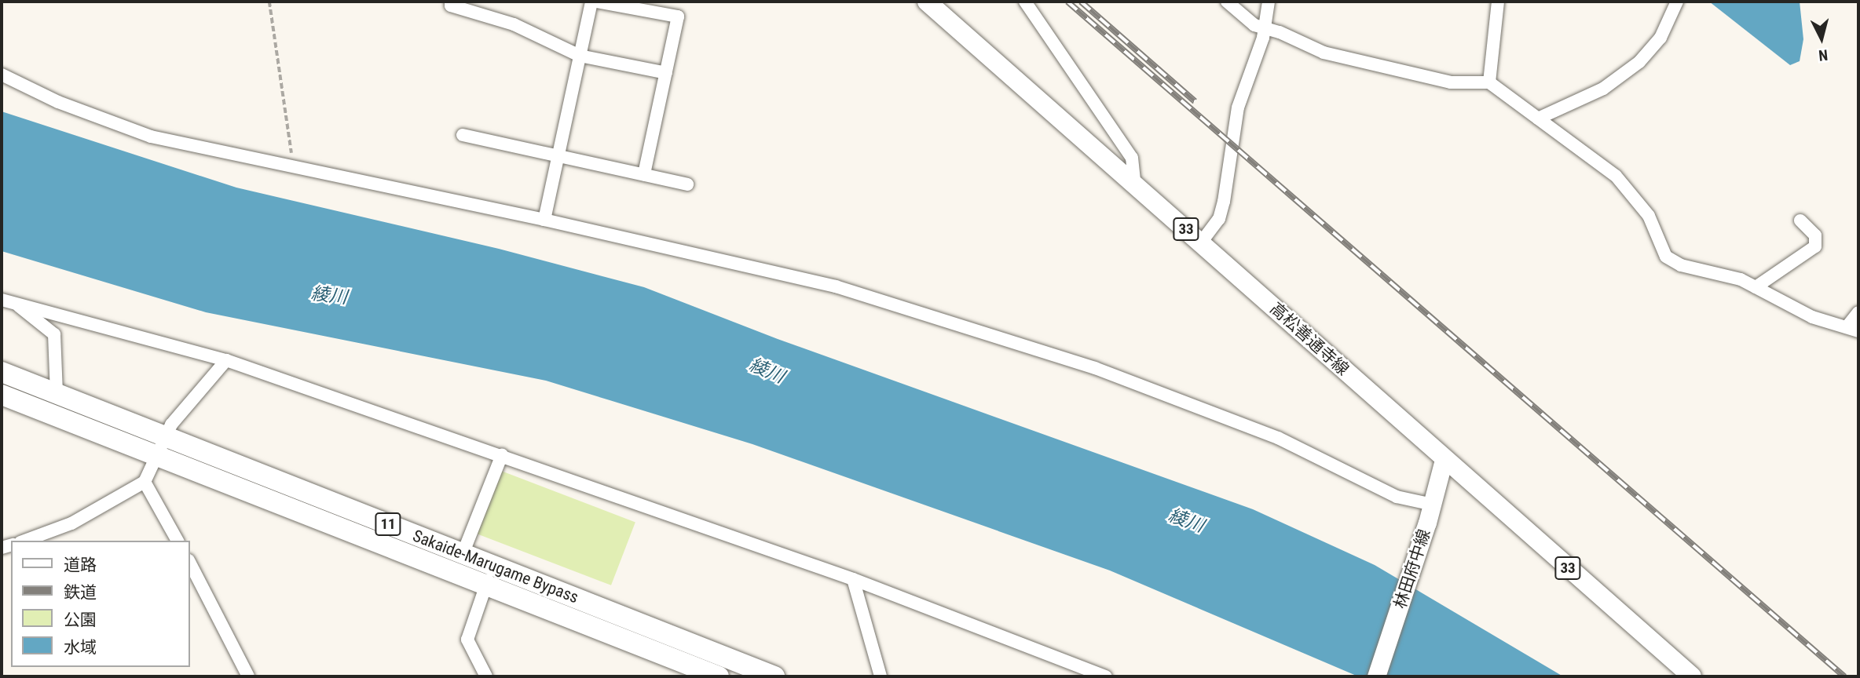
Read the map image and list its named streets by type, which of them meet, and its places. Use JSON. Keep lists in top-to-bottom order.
{
  "streets": {
    "highway": ["11", "Sakaide-Marugame Bypass"],
    "main road": ["33", "高松善通寺線", "林田府中線"]
  },
  "crossings": [
    ["高松善通寺線", "林田府中線"]
  ],
  "water": ["綾川"],
  "legend": [
    "道路",
    "鉄道",
    "公園",
    "水域"
  ],
  "north": "bottom"
}
